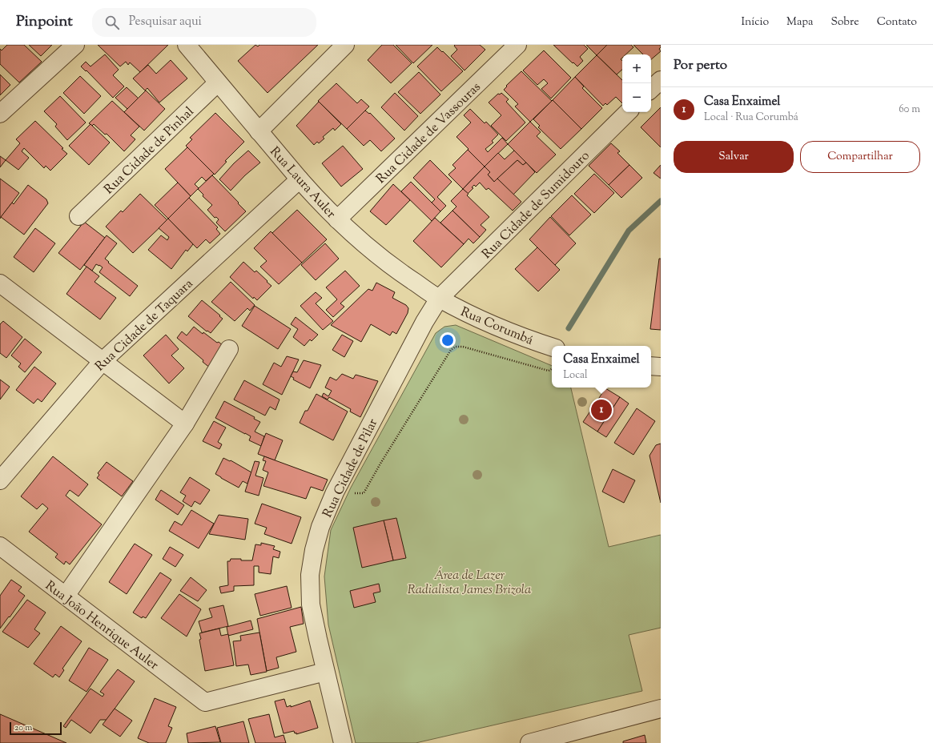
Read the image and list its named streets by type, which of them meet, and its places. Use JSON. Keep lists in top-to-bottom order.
{
  "streets": {
    "street": [
      "Rua Cidade de Vassouras",
      "Rua Cidade de Pinhal",
      "Rua Laura Auler",
      "Rua Cidade de Sumidouro",
      "Rua Cidade de Taquara",
      "Rua Corumbá",
      "Rua Cidade de Pilar",
      "Rua João Henrique Auler"
    ]
  },
  "crossings": [
    ["Rua Cidade de Vassouras", "Rua Laura Auler"],
    ["Rua Cidade de Pinhal", "Rua Laura Auler"],
    ["Rua Laura Auler", "Rua Cidade de Sumidouro"],
    ["Rua Laura Auler", "Rua Cidade de Taquara"],
    ["Rua Laura Auler", "Rua Corumbá"],
    ["Rua Laura Auler", "Rua Cidade de Pilar"],
    ["Rua Cidade de Sumidouro", "Rua Corumbá"],
    ["Rua Cidade de Sumidouro", "Rua Cidade de Pilar"],
    ["Rua Corumbá", "Rua Cidade de Pilar"],
    ["Rua Cidade de Pilar", "Rua João Henrique Auler"]
  ],
  "parks": ["Área de Lazer Radialista James Brizola"],
  "scale_bar": "20 m",
  "page": {
    "header": "Pinpoint",
    "search": "Pesquisar aqui",
    "nav": [
      "Início",
      "Mapa",
      "Sobre",
      "Contato"
    ],
    "heading": "Por perto",
    "map_buttons": ["+", "−"],
    "list": [
      {
        "mark": "1",
        "name": "Casa Enxaimel",
        "note": "Local · Rua Corumbá",
        "value": "60 m"
      }
    ],
    "buttons": ["Salvar", "Compartilhar"],
    "popup": ["Casa Enxaimel", "Local"],
    "pins": "1",
    "scale": "20 m"
  }
}
